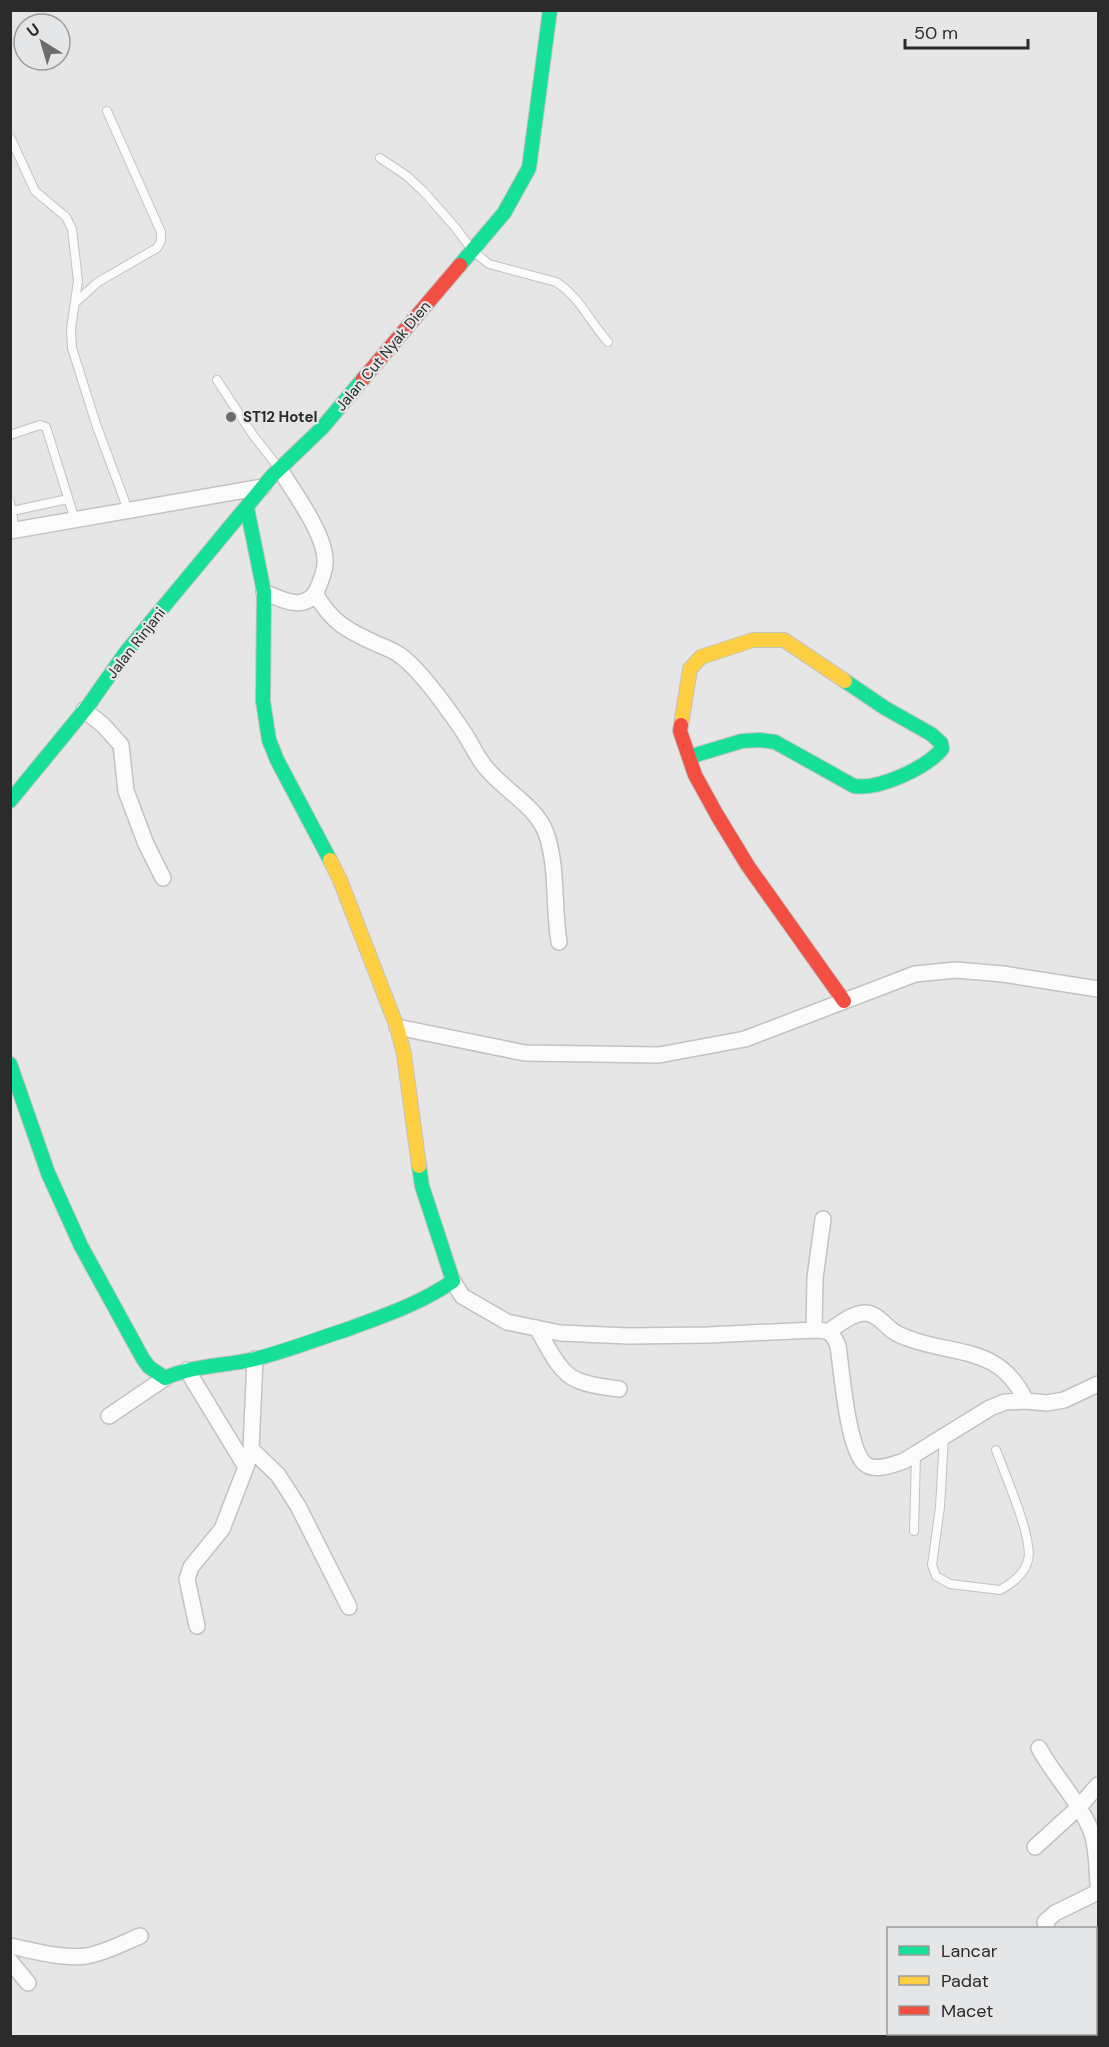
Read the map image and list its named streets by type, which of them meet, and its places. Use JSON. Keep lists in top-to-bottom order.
{
  "streets": {
    "street": ["Jalan Cut Nyak Dien", "Jalan Rinjani"]
  },
  "crossings": [
    ["Jalan Cut Nyak Dien", "Jalan Rinjani"]
  ],
  "places": ["ST12 Hotel"],
  "legend": ["Lancar", "Padat", "Macet"],
  "scale_bar": "50 m",
  "north": "top left"
}
